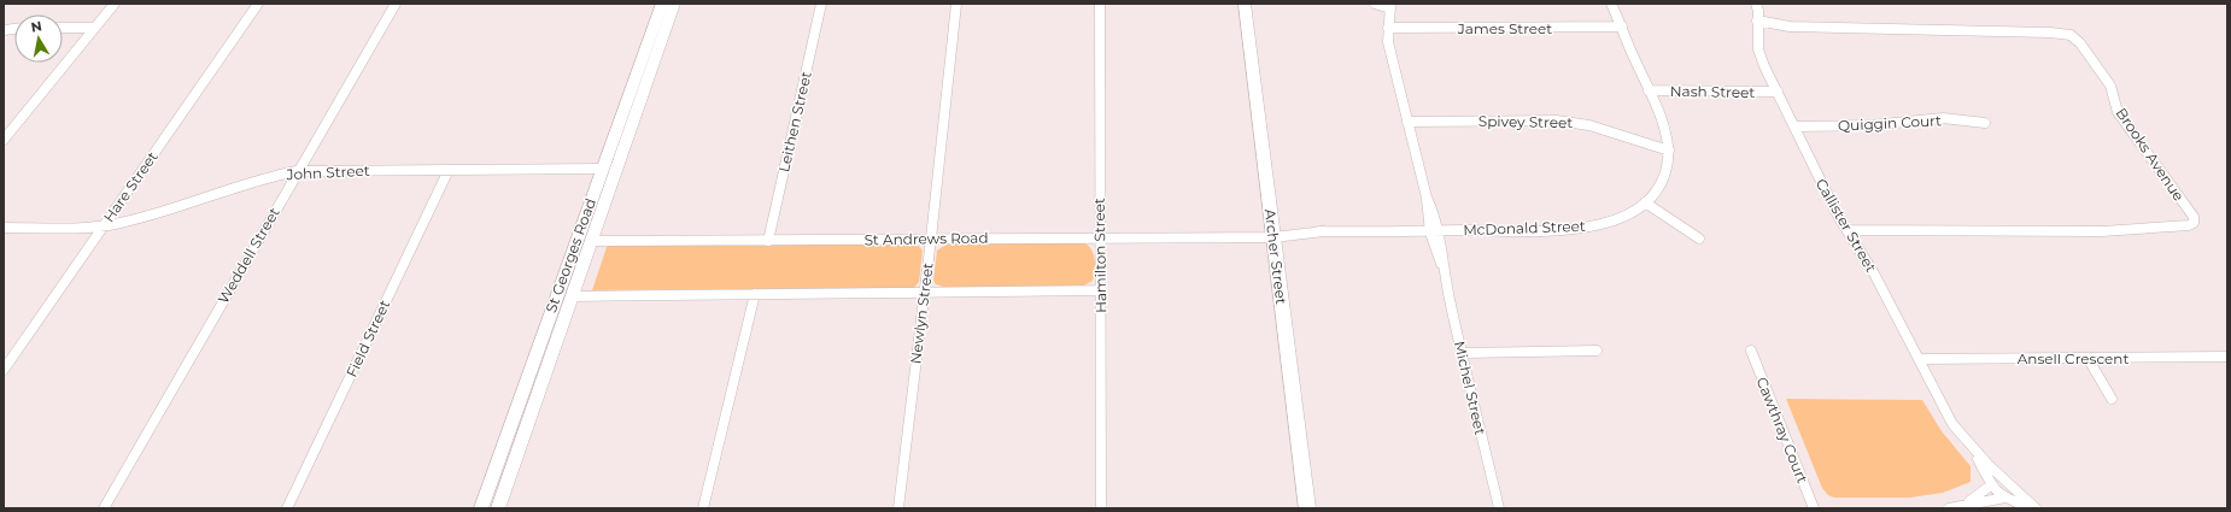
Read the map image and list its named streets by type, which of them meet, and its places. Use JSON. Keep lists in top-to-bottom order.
{
  "streets": {
    "main road": ["Archer Street"],
    "street": [
      "James Street",
      "Nash Street",
      "Leithen Street",
      "Spivey Street",
      "Quiggin Court",
      "Brooks Avenue",
      "John Street",
      "Hare Street",
      "Callister Street",
      "McDonald Street",
      "St Andrews Road",
      "Weddell Street",
      "St Georges Road",
      "Hamilton Street",
      "Newlyn Street",
      "Field Street",
      "Ansell Crescent",
      "Michel Street",
      "Cawthray Court"
    ]
  },
  "crossings": [
    ["James Street", "McDonald Street"],
    ["James Street", "Michel Street"],
    ["Nash Street", "Callister Street"],
    ["Nash Street", "McDonald Street"],
    ["Leithen Street", "St Andrews Road"],
    ["Spivey Street", "McDonald Street"],
    ["Spivey Street", "Michel Street"],
    ["Quiggin Court", "Callister Street"],
    ["Brooks Avenue", "Callister Street"],
    ["John Street", "Hare Street"],
    ["John Street", "Weddell Street"],
    ["John Street", "St Georges Road"],
    ["John Street", "Field Street"],
    ["Callister Street", "Ansell Crescent"],
    ["McDonald Street", "St Andrews Road"],
    ["McDonald Street", "Archer Street"],
    ["McDonald Street", "Michel Street"],
    ["St Andrews Road", "St Georges Road"],
    ["St Andrews Road", "Hamilton Street"],
    ["St Andrews Road", "Archer Street"],
    ["St Andrews Road", "Newlyn Street"]
  ],
  "north": "top"
}
